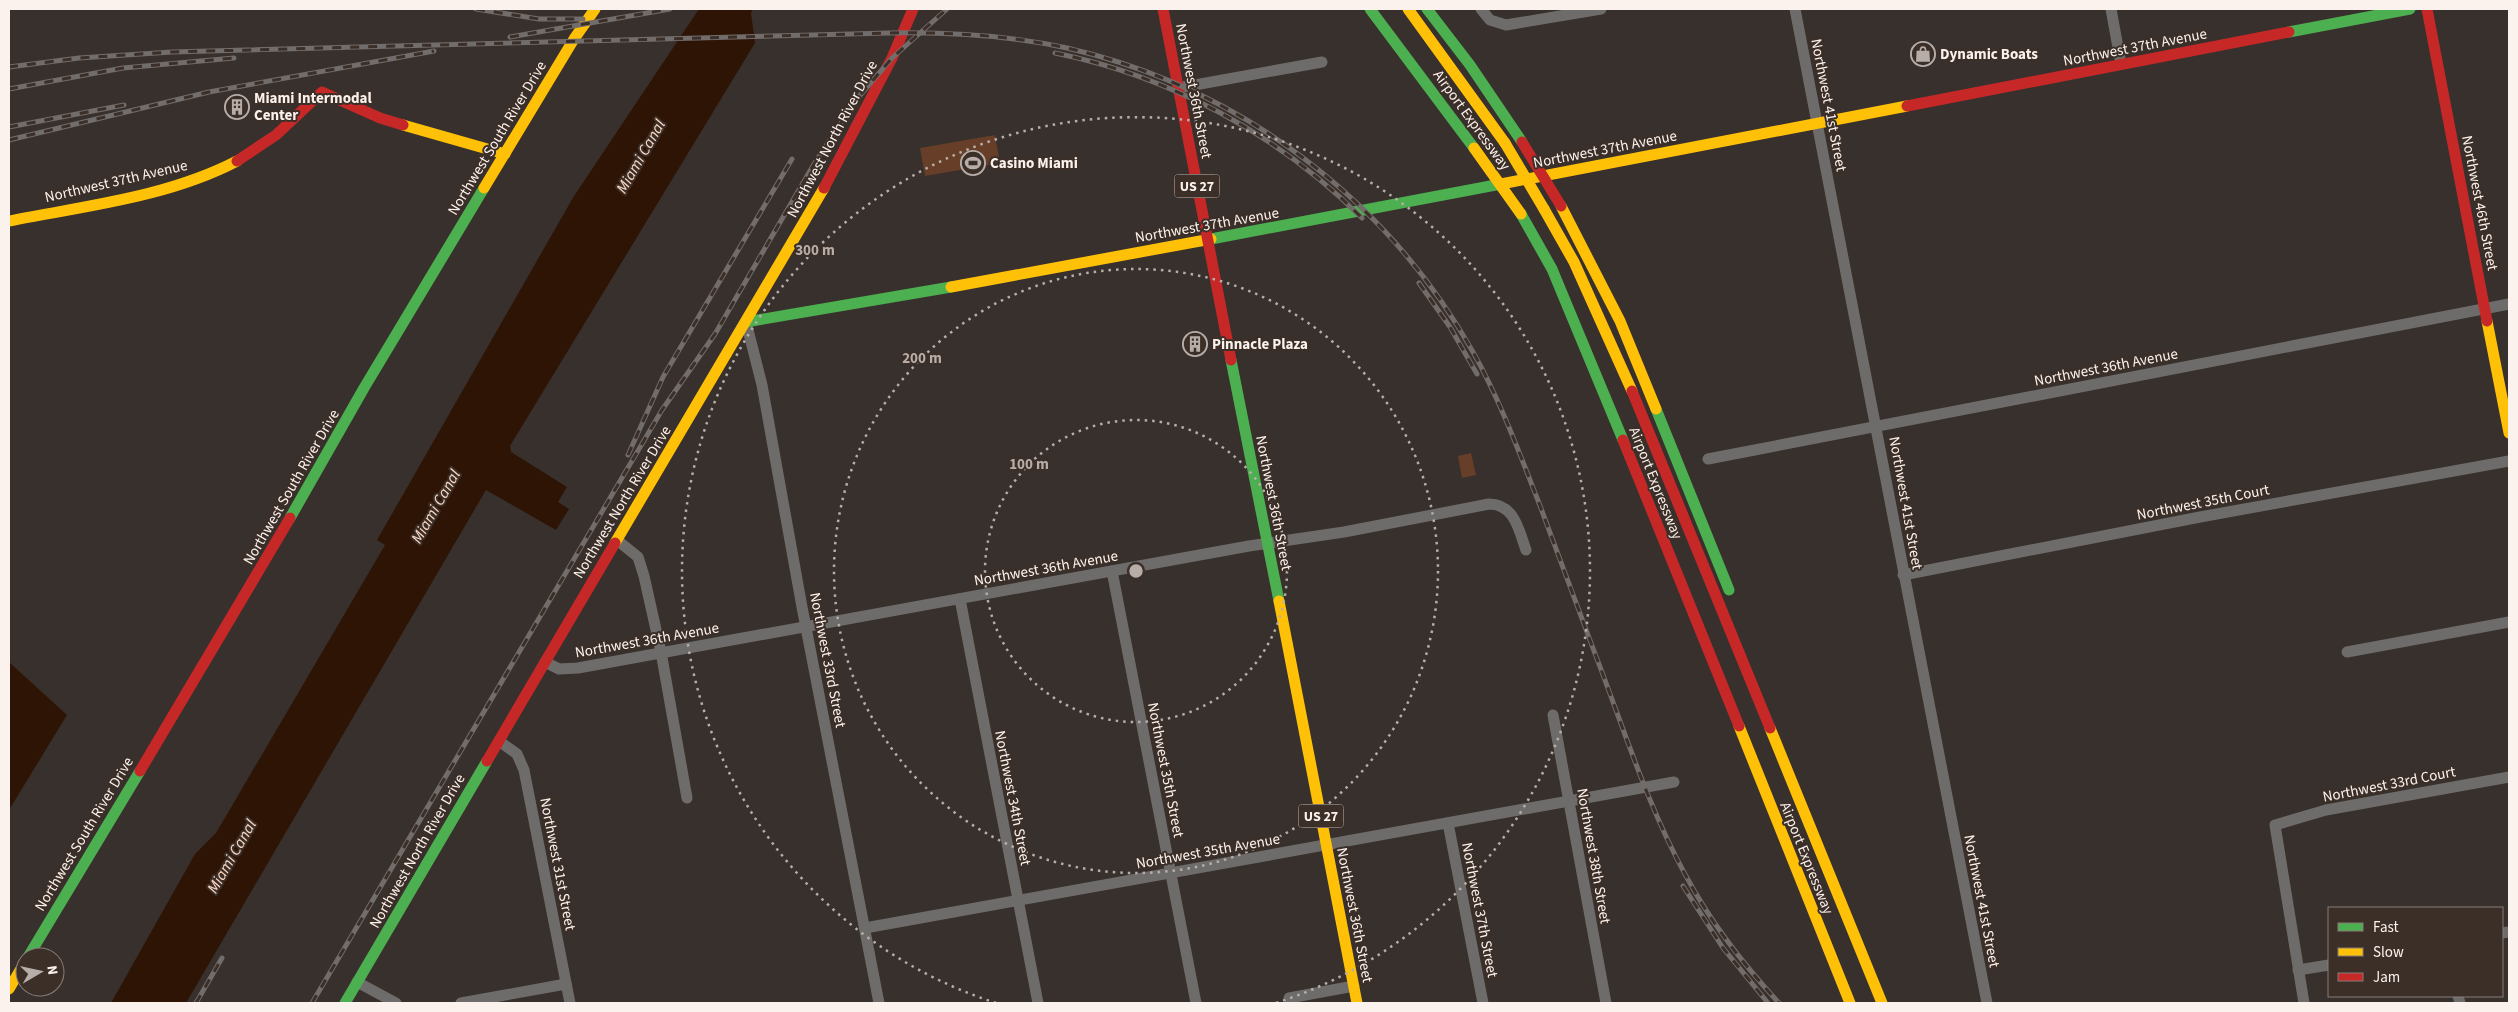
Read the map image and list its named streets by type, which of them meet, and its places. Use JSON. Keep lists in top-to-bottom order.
{
  "streets": {
    "main road": [
      "Northwest 37th Avenue",
      "Northwest 36th Street",
      "Airport Expressway",
      "Northwest South River Drive",
      "Northwest North River Drive",
      "US 27",
      "Northwest 46th Street"
    ],
    "street": [
      "Northwest 41st Street",
      "Northwest 36th Avenue",
      "Northwest 35th Court",
      "Northwest 33rd Street",
      "Northwest 35th Street",
      "Northwest 33rd Court",
      "Northwest 34th Street",
      "Northwest 35th Avenue",
      "Northwest 38th Street",
      "Northwest 31st Street",
      "Northwest 37th Street"
    ]
  },
  "crossings": [
    ["Northwest 37th Avenue", "Northwest 36th Street"],
    ["Northwest 37th Avenue", "Northwest 41st Street"],
    ["Northwest 37th Avenue", "Northwest South River Drive"],
    ["Northwest 37th Avenue", "Northwest North River Drive"],
    ["Northwest 37th Avenue", "Northwest 33rd Street"],
    ["Northwest 36th Street", "Northwest 36th Avenue"],
    ["Northwest 36th Street", "Northwest 35th Avenue"],
    ["Northwest 41st Street", "Northwest 36th Avenue"],
    ["Northwest 41st Street", "Northwest 35th Court"],
    ["Northwest North River Drive", "Northwest 36th Avenue"],
    ["Northwest North River Drive", "Northwest 33rd Street"],
    ["Northwest North River Drive", "Northwest 31st Street"],
    ["Northwest 46th Street", "Northwest 36th Avenue"],
    ["Northwest 36th Avenue", "Northwest 33rd Street"],
    ["Northwest 36th Avenue", "Northwest 35th Street"],
    ["Northwest 36th Avenue", "Northwest 34th Street"],
    ["Northwest 33rd Street", "Northwest 35th Avenue"],
    ["Northwest 35th Street", "Northwest 35th Avenue"],
    ["Northwest 34th Street", "Northwest 35th Avenue"],
    ["Northwest 35th Avenue", "Northwest 38th Street"],
    ["Northwest 35th Avenue", "Northwest 37th Street"]
  ],
  "water": ["Miami Canal"],
  "places": {
    "shop": ["Dynamic Boats"],
    "building": ["Miami Intermodal Center", "Pinnacle Plaza"],
    "sports": ["Casino Miami"]
  },
  "legend": ["Fast", "Slow", "Jam"],
  "north": "right",
  "rings": ["300 m", "200 m", "100 m"]
}
